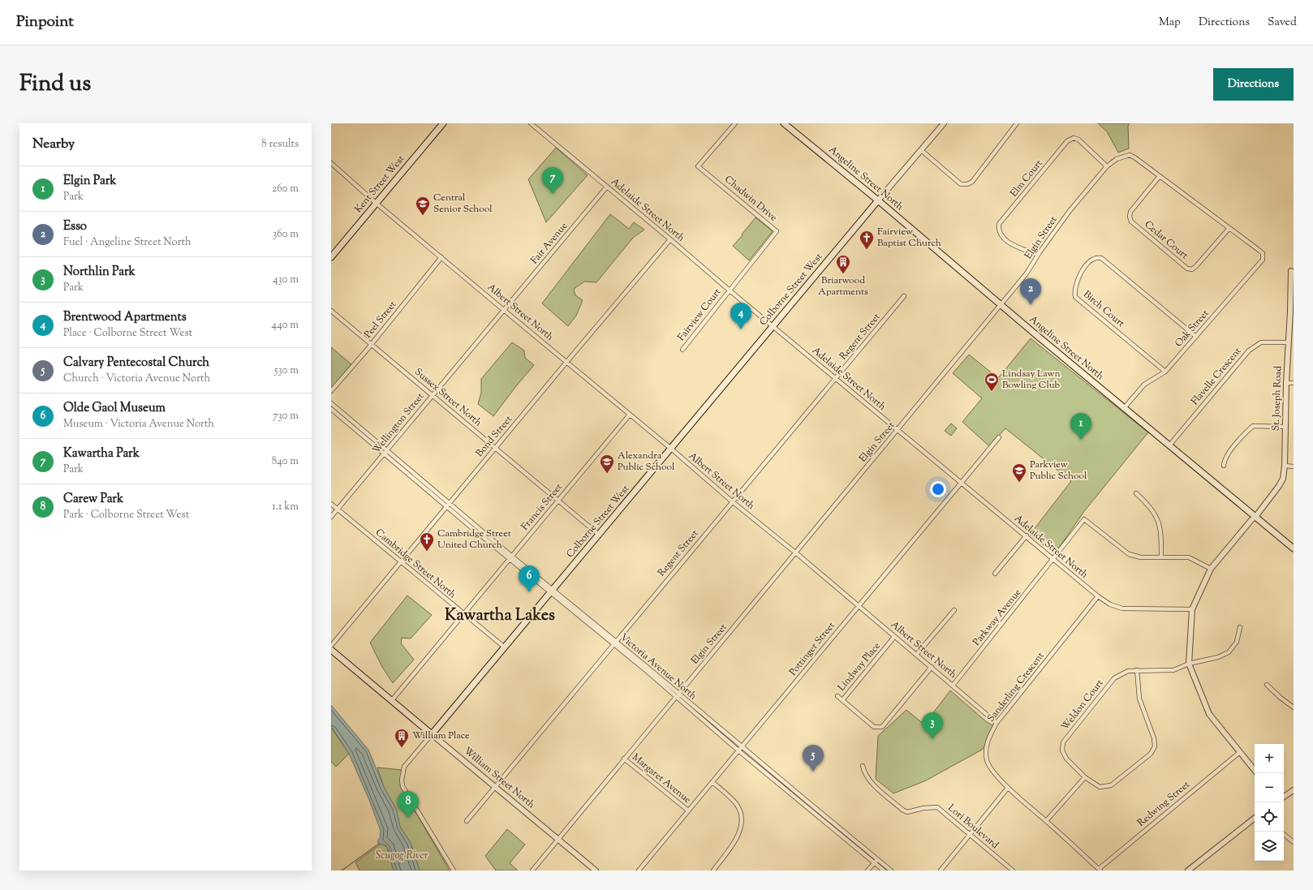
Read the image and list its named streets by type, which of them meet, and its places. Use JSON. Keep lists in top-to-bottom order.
{
  "streets": {
    "main road": [
      "Angeline Street North",
      "Kent Street West",
      "Colborne Street West",
      "William Street North"
    ],
    "street": [
      "Elm Court",
      "Chadwin Drive",
      "Adelaide Street North",
      "Elgin Street",
      "Cedar Court",
      "Fair Avenue",
      "Birch Court",
      "Albert Street North",
      "Fairview Court",
      "Peel Street",
      "Oak Street",
      "Regent Street",
      "Flavelle Crescent",
      "Sussex Street North",
      "St. Joseph Road",
      "Wellington Street",
      "Bond Street",
      "Francis Street",
      "Cambridge Street North",
      "Parkway Avenue",
      "Pottinger Street",
      "Victoria Avenue North",
      "Lindway Place",
      "Sanderling Crescent",
      "Weldon Court",
      "Margaret Avenue",
      "Redwing Street",
      "Lori Boulevard"
    ]
  },
  "crossings": [
    ["Angeline Street North", "Elgin Street"],
    ["Angeline Street North", "Colborne Street West"],
    ["Angeline Street North", "Oak Street"],
    ["Angeline Street North", "Flavelle Crescent"],
    ["Angeline Street North", "St. Joseph Road"],
    ["Elm Court", "Elgin Street"],
    ["Kent Street West", "Albert Street North"],
    ["Chadwin Drive", "Adelaide Street North"],
    ["Chadwin Drive", "Fairview Court"],
    ["Adelaide Street North", "Elgin Street"],
    ["Adelaide Street North", "Fair Avenue"],
    ["Adelaide Street North", "Colborne Street West"],
    ["Adelaide Street North", "Fairview Court"],
    ["Adelaide Street North", "Regent Street"],
    ["Adelaide Street North", "St. Joseph Road"],
    ["Adelaide Street North", "Bond Street"],
    ["Adelaide Street North", "Parkway Avenue"],
    ["Adelaide Street North", "Pottinger Street"],
    ["Adelaide Street North", "Sanderling Crescent"],
    ["Elgin Street", "Cedar Court"],
    ["Elgin Street", "Albert Street North"],
    ["Elgin Street", "Oak Street"],
    ["Elgin Street", "Victoria Avenue North"],
    ["Elgin Street", "William Street North"],
    ["Elgin Street", "Margaret Avenue"],
    ["Fair Avenue", "Albert Street North"],
    ["Fair Avenue", "Wellington Street"],
    ["Colborne Street West", "Albert Street North"],
    ["Colborne Street West", "Sussex Street North"],
    ["Colborne Street West", "Cambridge Street North"],
    ["Colborne Street West", "Victoria Avenue North"],
    ["Colborne Street West", "William Street North"],
    ["Birch Court", "Oak Street"],
    ["Albert Street North", "Peel Street"],
    ["Albert Street North", "Regent Street"],
    ["Albert Street North", "Wellington Street"],
    ["Albert Street North", "Bond Street"],
    ["Albert Street North", "Francis Street"],
    ["Albert Street North", "Parkway Avenue"],
    ["Albert Street North", "Pottinger Street"],
    ["Albert Street North", "Lindway Place"],
    ["Albert Street North", "Sanderling Crescent"],
    ["Peel Street", "Sussex Street North"],
    ["Regent Street", "Victoria Avenue North"],
    ["Regent Street", "William Street North"],
    ["Flavelle Crescent", "St. Joseph Road"],
    ["Sussex Street North", "Wellington Street"],
    ["Sussex Street North", "Bond Street"],
    ["Sussex Street North", "Francis Street"],
    ["Wellington Street", "Cambridge Street North"],
    ["Wellington Street", "Victoria Avenue North"],
    ["Bond Street", "Cambridge Street North"],
    ["Bond Street", "Victoria Avenue North"],
    ["Francis Street", "Cambridge Street North"],
    ["Francis Street", "Victoria Avenue North"],
    ["Francis Street", "William Street North"],
    ["Pottinger Street", "Victoria Avenue North"],
    ["Pottinger Street", "Margaret Avenue"],
    ["Sanderling Crescent", "Redwing Street"]
  ],
  "districts": ["Kawartha Lakes"],
  "water": ["Scugog River"],
  "places": {
    "school or university": ["Central Senior School", "Alexandra Public School", "Parkview Public School"],
    "church": ["Fairview Baptist Church", "Cambridge Street United Church"],
    "building": ["Briarwood Apartments", "William Place"],
    "sports": ["Lindsay Lawn Bowling Club"]
  },
  "page": {
    "header": "Pinpoint",
    "nav": ["Map", "Directions", "Saved"],
    "title": "Find us",
    "buttons": "Directions",
    "heading": ["Nearby", "8 results"],
    "list": [
      {
        "mark": "1",
        "name": "Elgin Park",
        "note": "Park",
        "value": "260 m"
      },
      {
        "mark": "2",
        "name": "Esso",
        "note": "Fuel · Angeline Street North",
        "value": "360 m"
      },
      {
        "mark": "3",
        "name": "Northlin Park",
        "note": "Park",
        "value": "430 m"
      },
      {
        "mark": "4",
        "name": "Brentwood Apartments",
        "note": "Place · Colborne Street West",
        "value": "440 m"
      },
      {
        "mark": "5",
        "name": "Calvary Pentecostal Church",
        "note": "Church · Victoria Avenue North",
        "value": "530 m"
      },
      {
        "mark": "6",
        "name": "Olde Gaol Museum",
        "note": "Museum · Victoria Avenue North",
        "value": "730 m"
      },
      {
        "mark": "7",
        "name": "Kawartha Park",
        "note": "Park",
        "value": "840 m"
      },
      {
        "mark": "8",
        "name": "Carew Park",
        "note": "Park · Colborne Street West",
        "value": "1.1 km"
      }
    ],
    "pins": [
      "7",
      "2",
      "4",
      "1",
      "6",
      "3",
      "5",
      "8"
    ],
    "map_buttons": ["+", "−"]
  }
}
